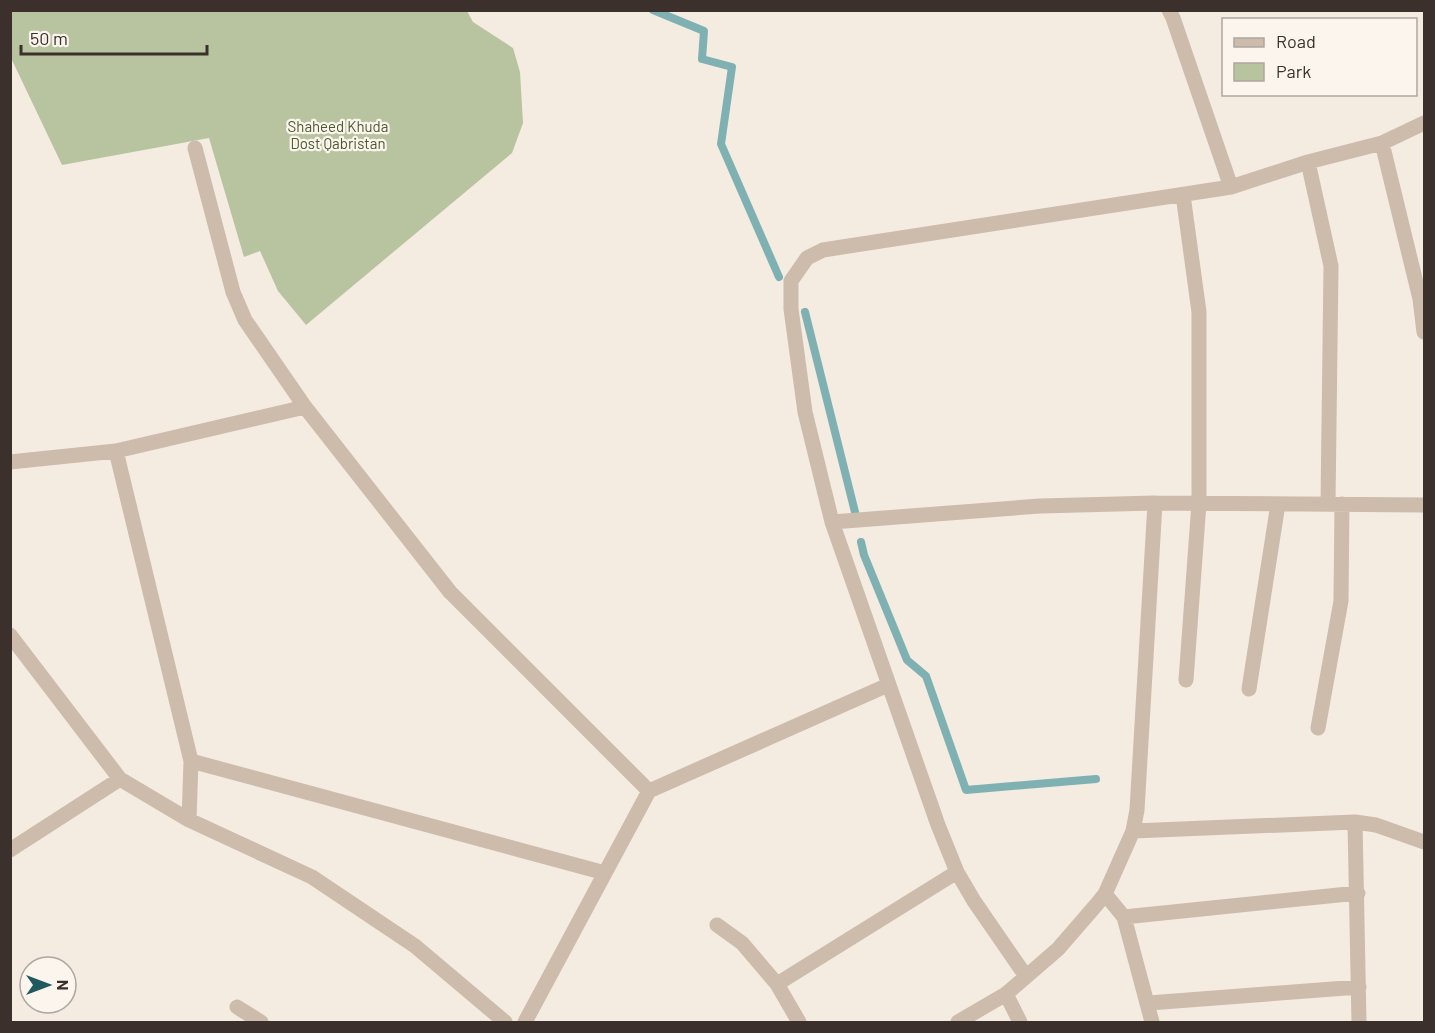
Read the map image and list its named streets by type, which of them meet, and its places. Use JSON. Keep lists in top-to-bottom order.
{
  "parks": ["Shaheed Khuda Dost Qabristan"],
  "legend": ["Road", "Park"],
  "scale_bar": "50 m",
  "north": "right"
}
